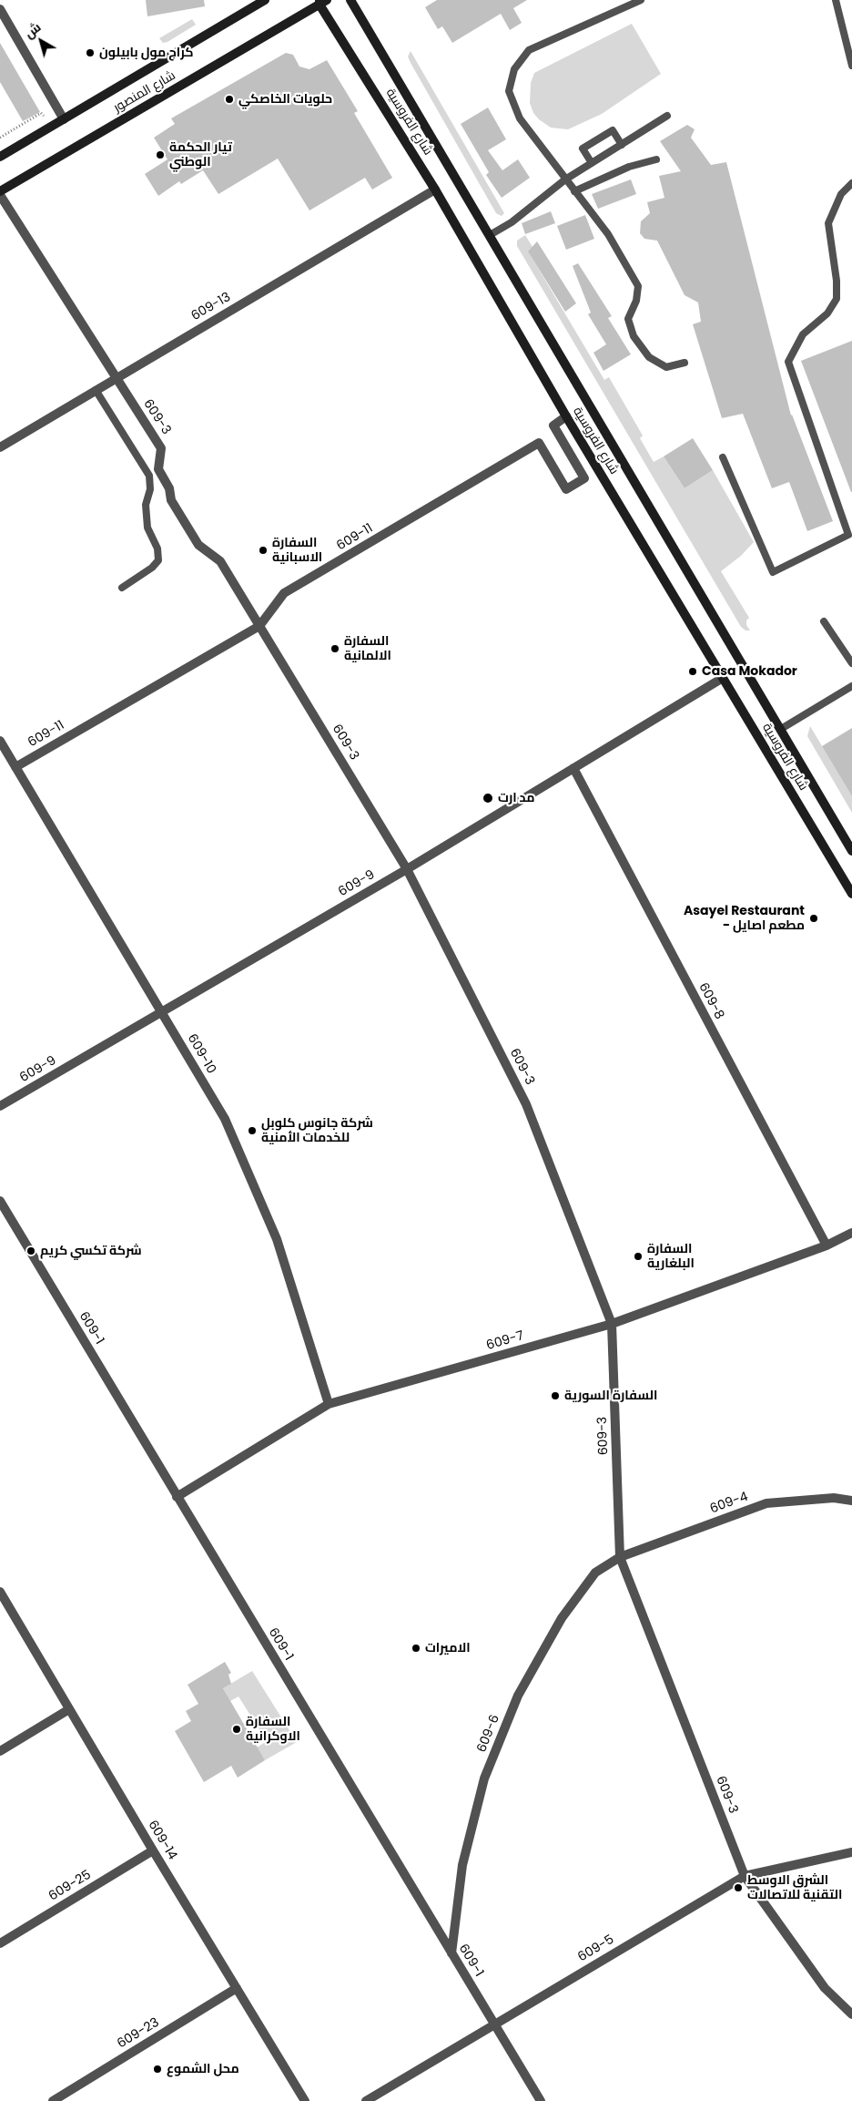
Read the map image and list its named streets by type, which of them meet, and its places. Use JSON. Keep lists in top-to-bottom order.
{
  "streets": {
    "street": [
      "شارع المنصور",
      "شارع الفروسية",
      "609-13",
      "609-3",
      "609-11",
      "609-9",
      "609-8",
      "609-10",
      "609-1",
      "609-7",
      "609-4",
      "609-6",
      "609-14",
      "609-25",
      "609-5",
      "609-23"
    ]
  },
  "crossings": [
    ["شارع المنصور", "شارع الفروسية"],
    ["شارع الفروسية", "609-13"],
    ["شارع الفروسية", "609-11"],
    ["شارع الفروسية", "609-9"],
    ["609-13", "609-3"],
    ["609-3", "609-11"],
    ["609-3", "609-9"],
    ["609-3", "609-7"],
    ["609-3", "609-4"],
    ["609-3", "609-6"],
    ["609-3", "609-5"],
    ["609-11", "609-10"],
    ["609-9", "609-8"],
    ["609-9", "609-10"],
    ["609-8", "609-7"],
    ["609-10", "609-7"],
    ["609-1", "609-7"],
    ["609-1", "609-6"],
    ["609-1", "609-5"],
    ["609-4", "609-6"],
    ["609-14", "609-25"],
    ["609-14", "609-23"]
  ],
  "places": [
    "كراج مول بابيلون",
    "حلويات الخاصكي",
    "تيار الحكمة الوطني",
    "السفارة الاسبانية",
    "السفارة الالمانية",
    "Casa Mokador",
    "مد ارت",
    "Asayel Restaurant - مطعم اصايل",
    "شركة جانوس كلوبل للخدمات الأمنية",
    "شركة تكسي كريم",
    "السفارة البلغارية",
    "السفارة السورية",
    "الاميرات",
    "السفارة الاوكرانية",
    "الشرق الاوسط التقنية للاتصالات",
    "محل الشموع"
  ],
  "north": "top left"
}
